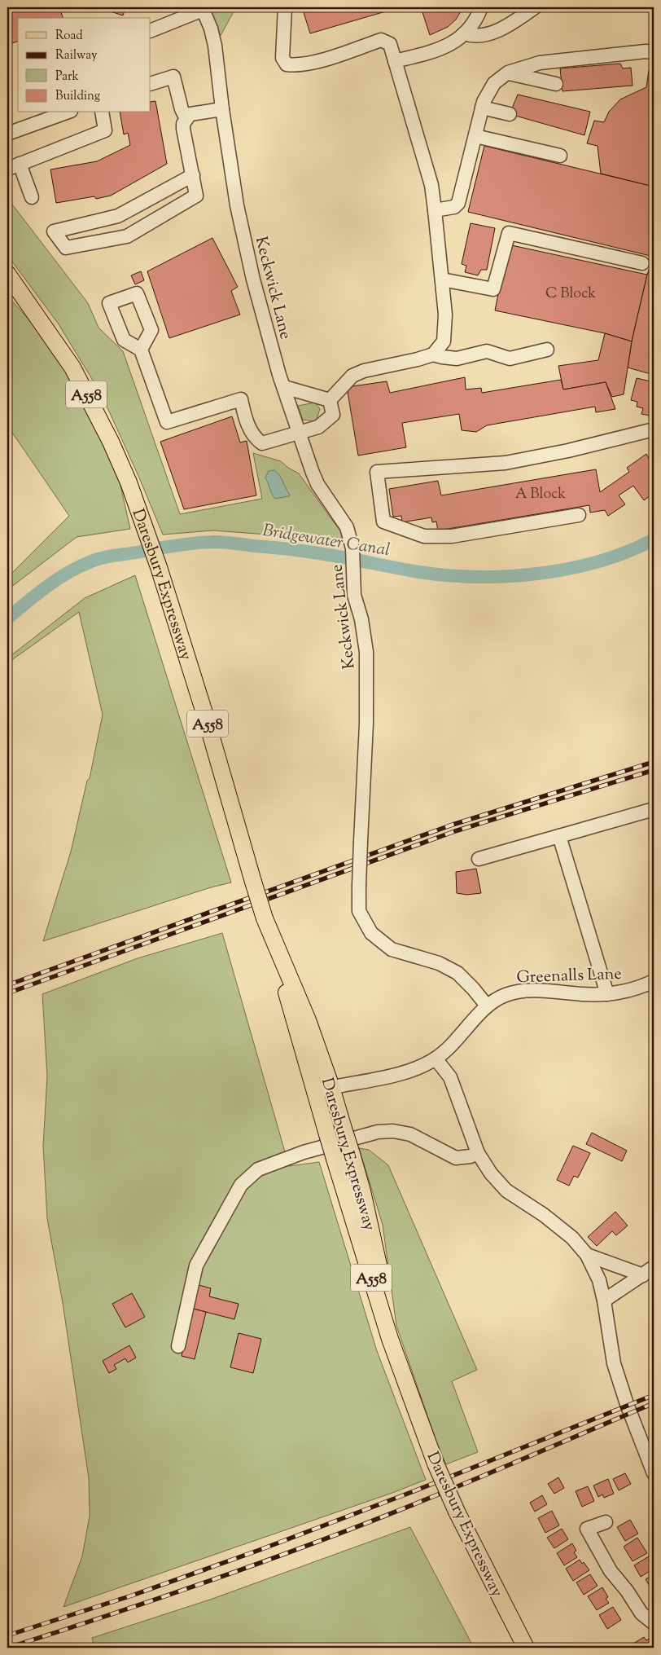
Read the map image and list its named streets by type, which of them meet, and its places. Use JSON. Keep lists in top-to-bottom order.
{
  "streets": {
    "main road": ["A558", "Daresbury Expressway"],
    "street": ["Keckwick Lane", "Greenalls Lane"]
  },
  "crossings": [
    ["Keckwick Lane", "Greenalls Lane"]
  ],
  "water": ["Bridgewater Canal"],
  "house_numbers": ["C Block", "A Block"],
  "legend": [
    "Road",
    "Railway",
    "Park",
    "Building"
  ]
}
